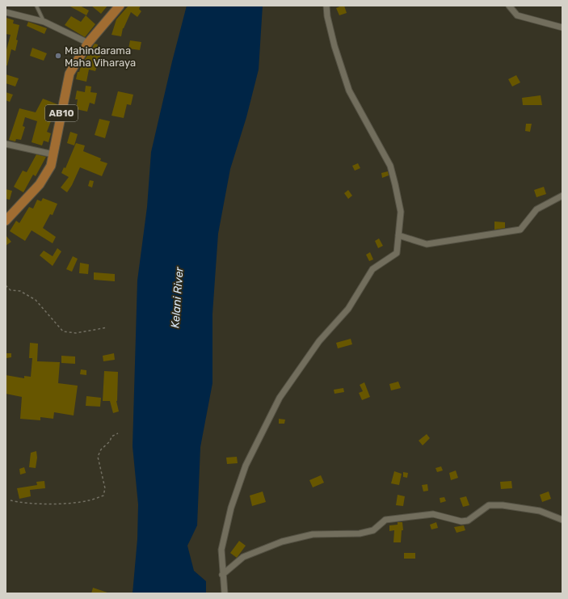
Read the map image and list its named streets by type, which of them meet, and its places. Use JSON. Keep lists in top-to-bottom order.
{
  "streets": {
    "main road": ["AB10"]
  },
  "water": ["Kelani River"],
  "places": ["Mahindarama Maha Viharaya"]
}
